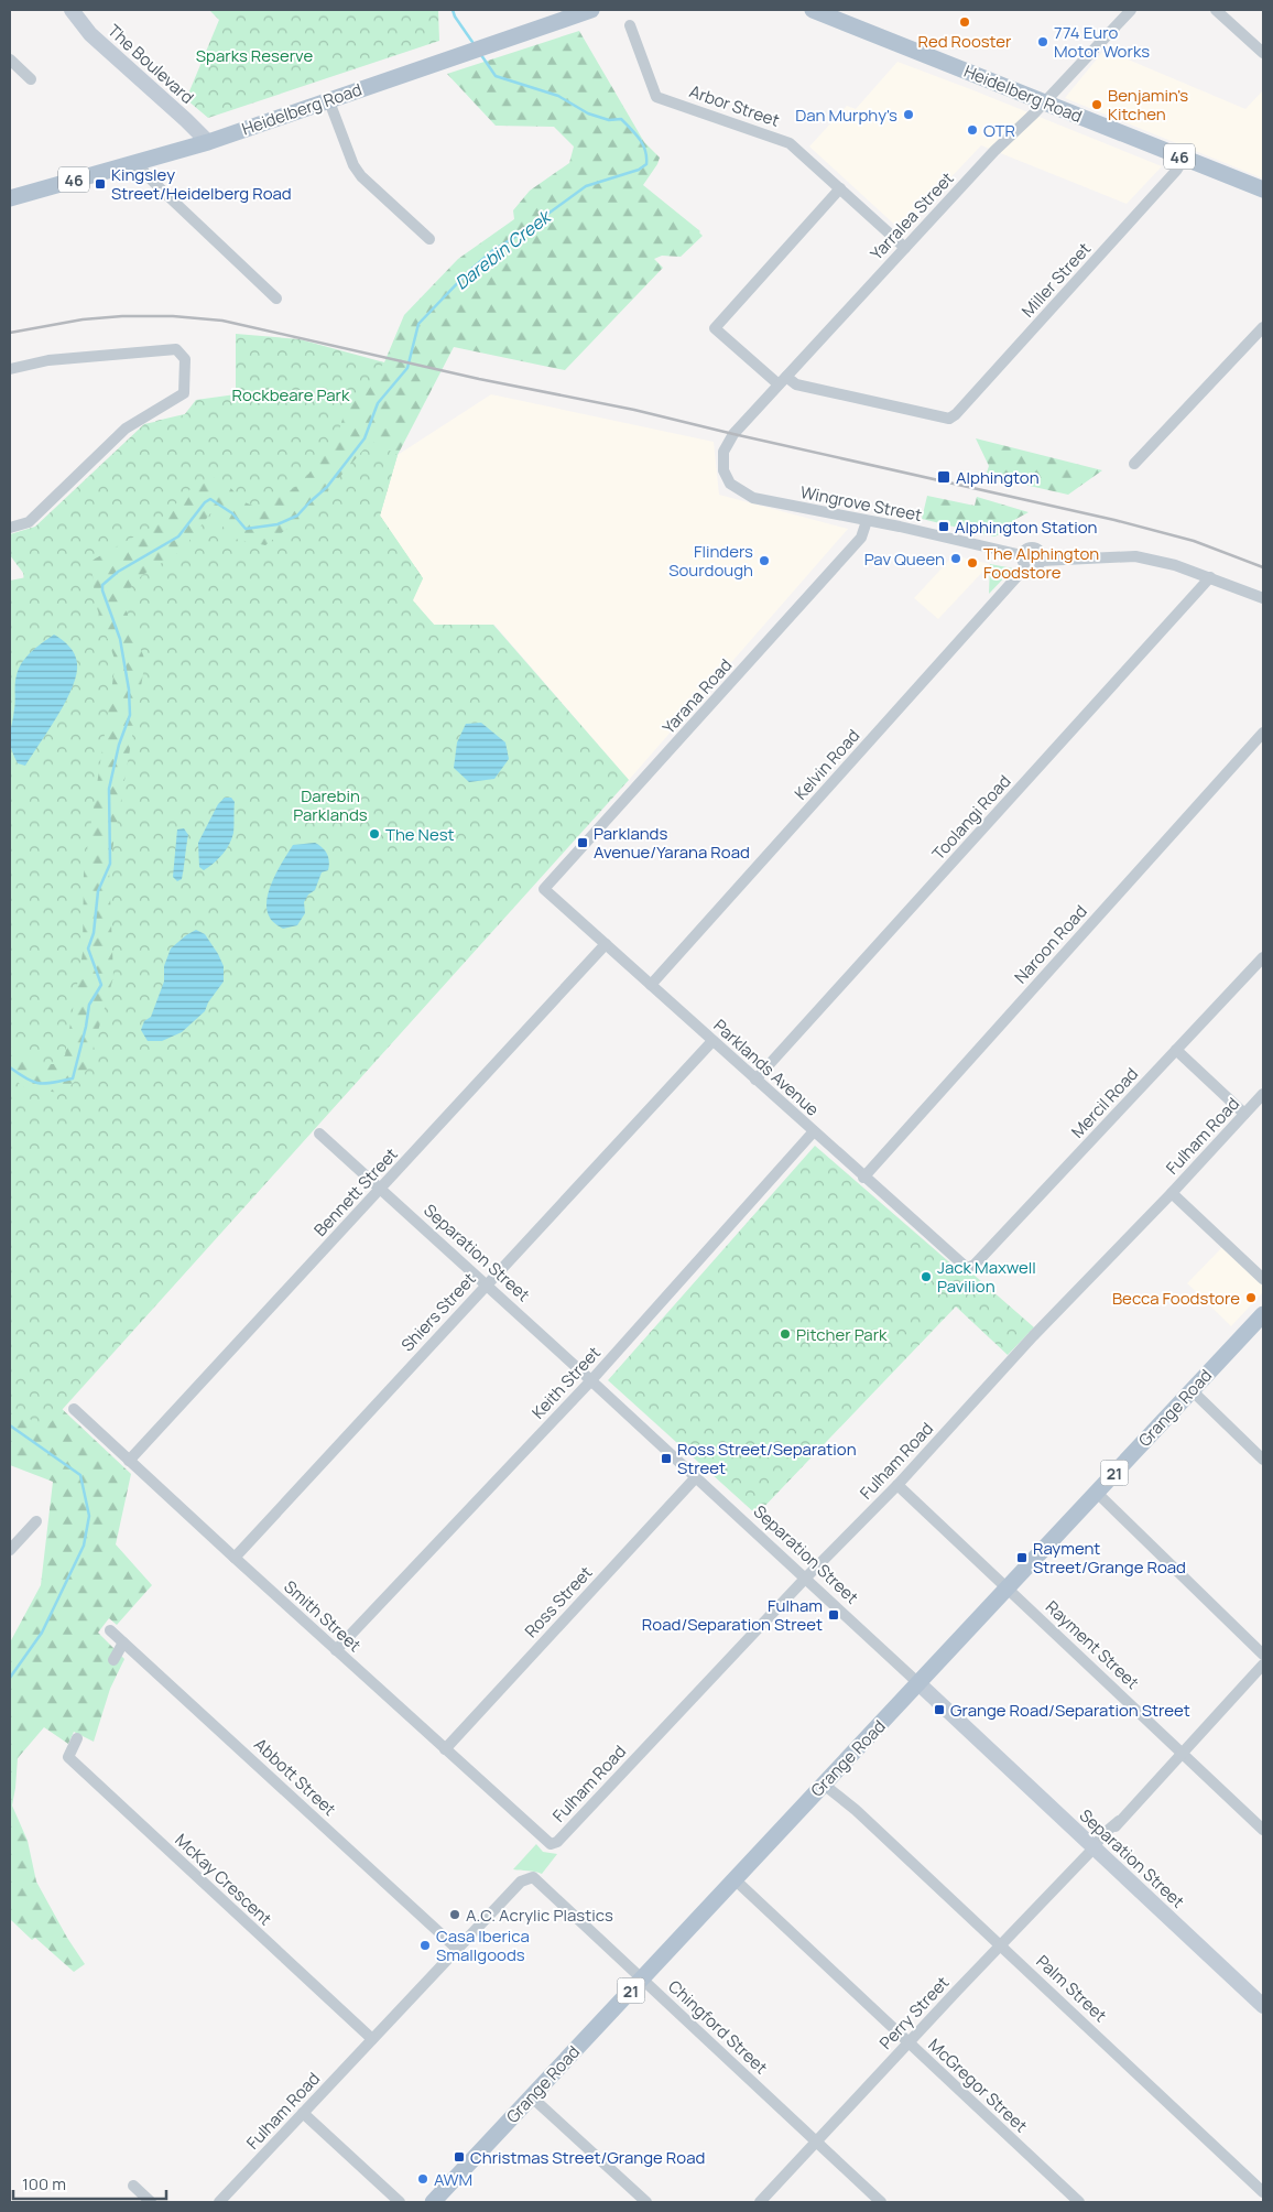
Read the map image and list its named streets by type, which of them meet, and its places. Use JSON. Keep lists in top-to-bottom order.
{
  "streets": {
    "main road": [
      "Heidelberg Road",
      "46",
      "Grange Road",
      "21"
    ],
    "street": [
      "The Boulevard",
      "Arbor Street",
      "Yarralea Street",
      "Miller Street",
      "Wingrove Street",
      "Yarana Road",
      "Kelvin Road",
      "Toolangi Road",
      "Naroon Road",
      "Parklands Avenue",
      "Mercil Road",
      "Fulham Road",
      "Bennett Street",
      "Separation Street",
      "Shiers Street",
      "Keith Street",
      "Ross Street",
      "Smith Street",
      "Rayment Street",
      "Abbott Street",
      "McKay Crescent",
      "Palm Street",
      "Perry Street",
      "Chingford Street",
      "McGregor Street"
    ]
  },
  "crossings": [
    ["The Boulevard", "Heidelberg Road"],
    ["Heidelberg Road", "Yarralea Street"],
    ["Heidelberg Road", "Miller Street"],
    ["Arbor Street", "Yarralea Street"],
    ["Yarralea Street", "Miller Street"],
    ["Yarralea Street", "Wingrove Street"],
    ["Wingrove Street", "Yarana Road"],
    ["Wingrove Street", "Kelvin Road"],
    ["Yarana Road", "Parklands Avenue"],
    ["Kelvin Road", "Parklands Avenue"],
    ["Toolangi Road", "Parklands Avenue"],
    ["Naroon Road", "Parklands Avenue"],
    ["Parklands Avenue", "Mercil Road"],
    ["Parklands Avenue", "Bennett Street"],
    ["Parklands Avenue", "Shiers Street"],
    ["Parklands Avenue", "Keith Street"],
    ["Fulham Road", "Separation Street"],
    ["Fulham Road", "Smith Street"],
    ["Fulham Road", "Rayment Street"],
    ["Fulham Road", "Abbott Street"],
    ["Fulham Road", "McKay Crescent"],
    ["Fulham Road", "Chingford Street"],
    ["Bennett Street", "Separation Street"],
    ["Bennett Street", "Smith Street"],
    ["Separation Street", "Shiers Street"],
    ["Separation Street", "Keith Street"],
    ["Separation Street", "Grange Road"],
    ["Separation Street", "Ross Street"],
    ["Separation Street", "Perry Street"],
    ["Shiers Street", "Smith Street"],
    ["Keith Street", "Smith Street"],
    ["Grange Road", "Rayment Street"],
    ["Grange Road", "Palm Street"],
    ["Grange Road", "Chingford Street"],
    ["Grange Road", "McGregor Street"],
    ["Ross Street", "Smith Street"],
    ["Rayment Street", "Perry Street"],
    ["Palm Street", "Perry Street"],
    ["Perry Street", "Chingford Street"],
    ["Perry Street", "McGregor Street"]
  ],
  "water": ["Darebin Creek"],
  "parks": ["Sparks Reserve", "Rockbeare Park", "Darebin Parklands"],
  "places": {
    "other": [
      "Red Rooster",
      "774 Euro Motor Works",
      "Benjamin's Kitchen",
      "Dan Murphy's",
      "OTR",
      "Pav Queen",
      "Flinders Sourdough",
      "The Alphington Foodstore",
      "The Nest",
      "Jack Maxwell Pavilion",
      "Becca Foodstore",
      "Pitcher Park",
      "A.C. Acrylic Plastics",
      "Casa Iberica Smallgoods",
      "AWM"
    ],
    "transit": [
      "Kingsley Street/Heidelberg Road",
      "Alphington",
      "Alphington Station",
      "Parklands Avenue/Yarana Road",
      "Ross Street/Separation Street",
      "Rayment Street/Grange Road",
      "Fulham Road/Separation Street",
      "Grange Road/Separation Street",
      "Christmas Street/Grange Road"
    ]
  },
  "scale_bar": "100 m"
}
